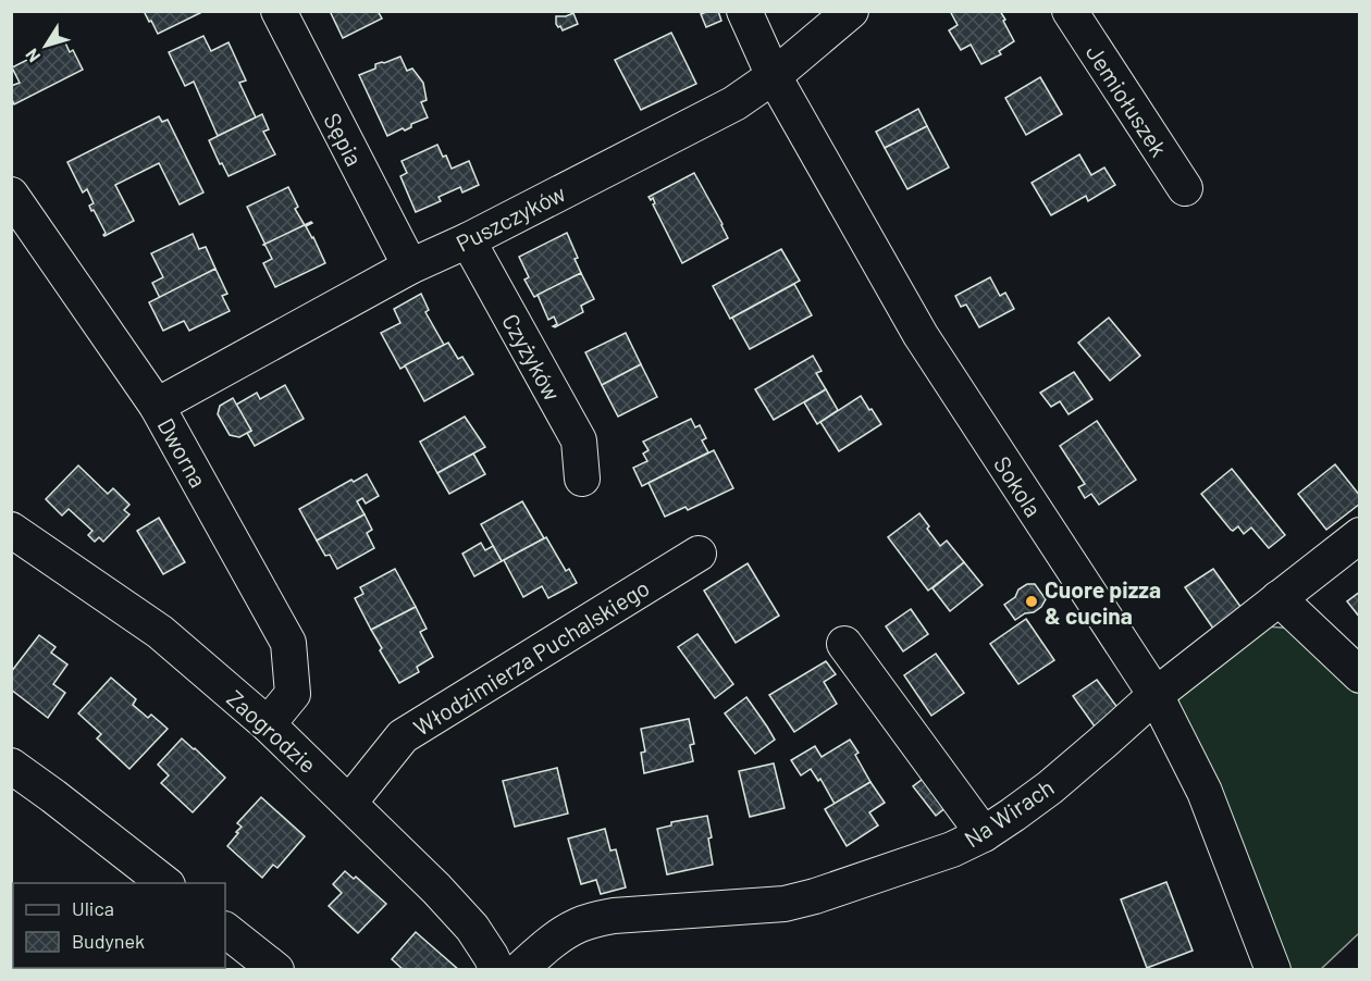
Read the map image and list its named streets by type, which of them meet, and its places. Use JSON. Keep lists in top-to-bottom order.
{
  "streets": {
    "street": [
      "Jemiołuszek",
      "Sępia",
      "Puszczyków",
      "Czyżyków",
      "Dworna",
      "Sokola",
      "Włodzimierza Puchalskiego",
      "Zaogrodzie",
      "Na Wirach"
    ]
  },
  "crossings": [
    ["Sępia", "Puszczyków"],
    ["Puszczyków", "Czyżyków"],
    ["Puszczyków", "Dworna"],
    ["Puszczyków", "Sokola"],
    ["Dworna", "Zaogrodzie"],
    ["Sokola", "Na Wirach"],
    ["Włodzimierza Puchalskiego", "Zaogrodzie"]
  ],
  "places": ["Cuore pizza & cucina"],
  "legend": ["Ulica", "Budynek"],
  "north": "bottom left"
}
